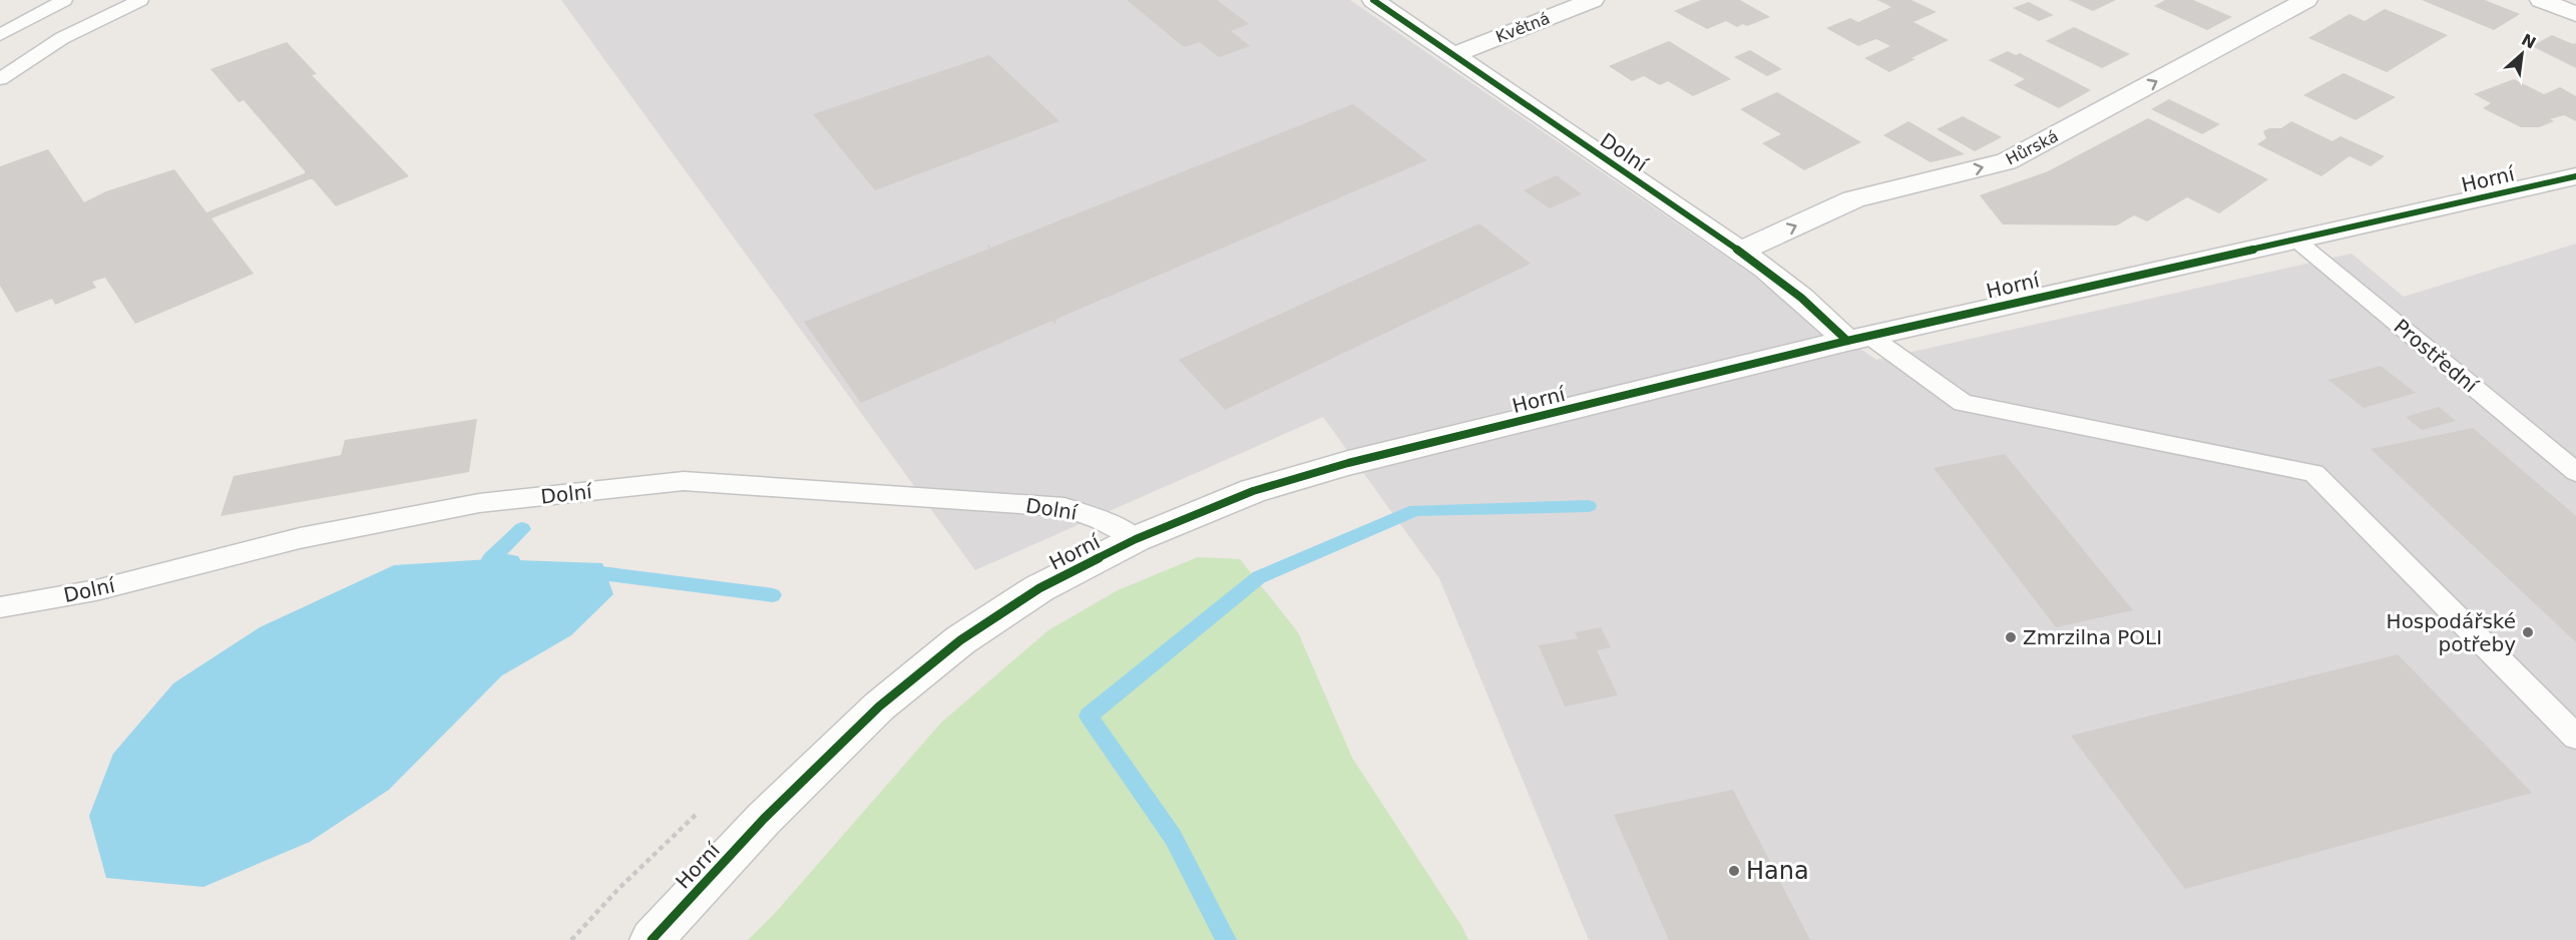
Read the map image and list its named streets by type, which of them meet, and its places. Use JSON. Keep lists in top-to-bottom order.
{
  "streets": {
    "street": [
      "Květná",
      "Hůrská",
      "Dolní",
      "Horní"
    ],
    "lane": ["Prostřední"]
  },
  "crossings": [
    ["Květná", "Dolní"],
    ["Hůrská", "Dolní"],
    ["Dolní", "Horní"],
    ["Horní", "Prostřední"]
  ],
  "one_way": ["Hůrská"],
  "places": ["Hospodářské potřeby", "Zmrzilna POLI", "Hana"],
  "north": "top right"
}
